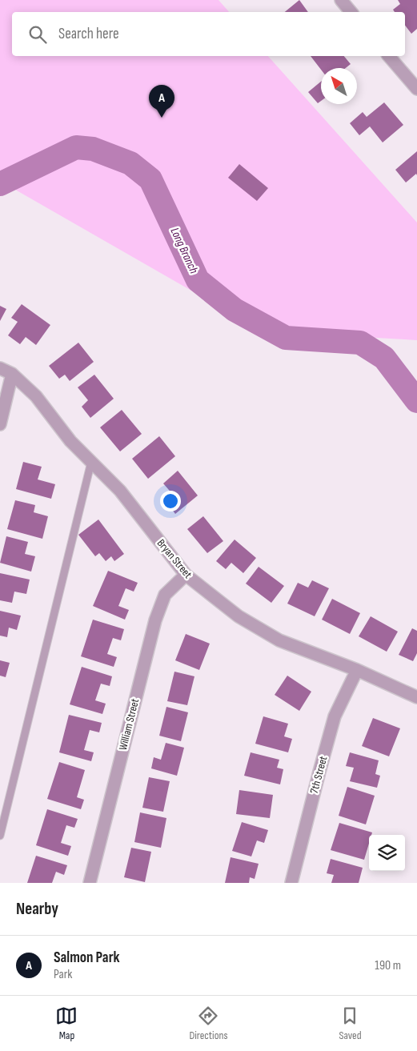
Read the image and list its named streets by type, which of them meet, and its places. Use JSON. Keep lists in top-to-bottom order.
{
  "streets": {
    "street": ["Bryan Street", "William Street", "7th Street"]
  },
  "crossings": [
    ["Bryan Street", "William Street"],
    ["Bryan Street", "7th Street"]
  ],
  "water": ["Long Branch"],
  "north": "top left",
  "page": {
    "search": "Search here",
    "pins": "A",
    "heading": "Nearby",
    "list": [
      {
        "mark": "A",
        "name": "Salmon Park",
        "note": "Park",
        "value": "190 m"
      }
    ],
    "nav": ["Map", "Directions", "Saved"]
  }
}
